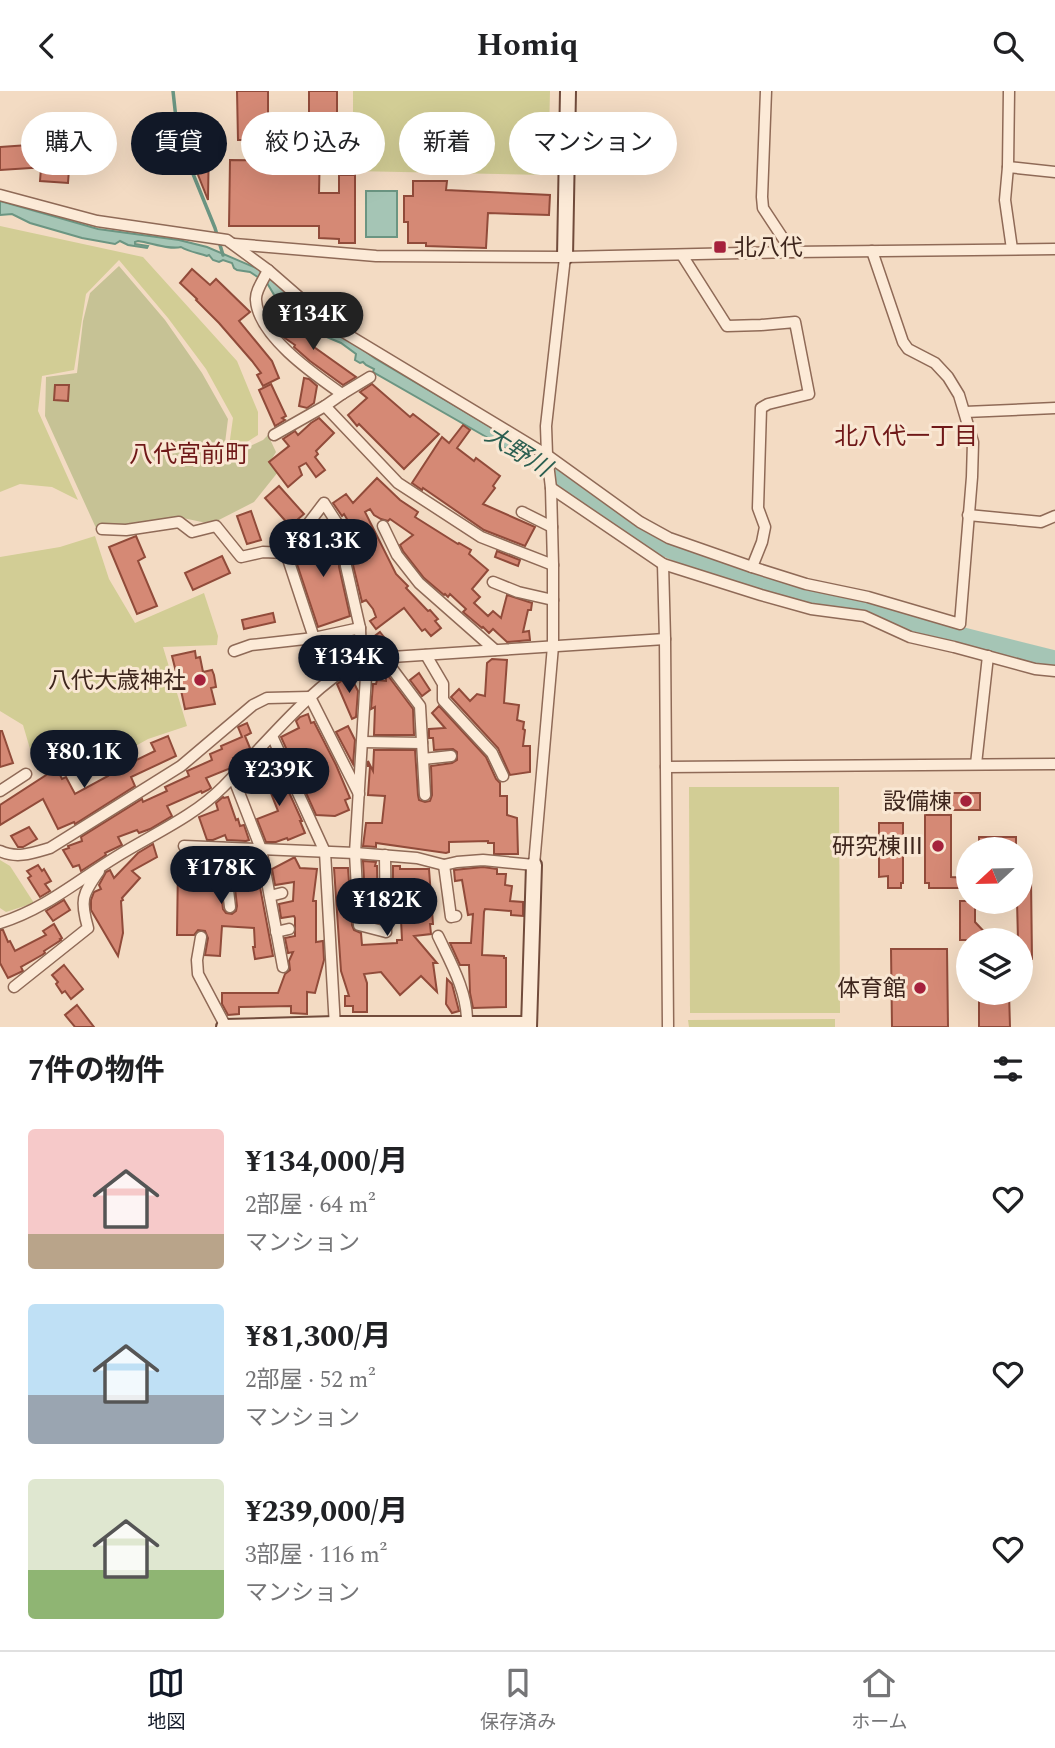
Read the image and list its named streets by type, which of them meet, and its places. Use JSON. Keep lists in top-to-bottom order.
{
  "districts": ["北八代一丁目", "八代宮前町"],
  "water": ["大野川"],
  "places": {
    "transit": ["北八代"],
    "other": [
      "八代大歳神社",
      "設備棟",
      "研究棟Ⅲ",
      "体育館"
    ]
  },
  "north": "left",
  "page": {
    "header": "Homiq",
    "chip": [
      "購入",
      "賃貸",
      "絞り込み",
      "新着",
      "マンション"
    ],
    "price": [
      "¥134K",
      "¥81.3K",
      "¥134K",
      "¥80.1K",
      "¥239K",
      "¥178K",
      "¥182K"
    ],
    "heading": "7件の物件",
    "list": [
      {
        "name": "¥134,000/月",
        "note": "2部屋 · 64 m² · マンション"
      },
      {
        "name": "¥81,300/月",
        "note": "2部屋 · 52 m² · マンション"
      },
      {
        "name": "¥239,000/月",
        "note": "3部屋 · 116 m² · マンション"
      }
    ],
    "tabs": ["地図", "保存済み", "ホーム"]
  }
}
